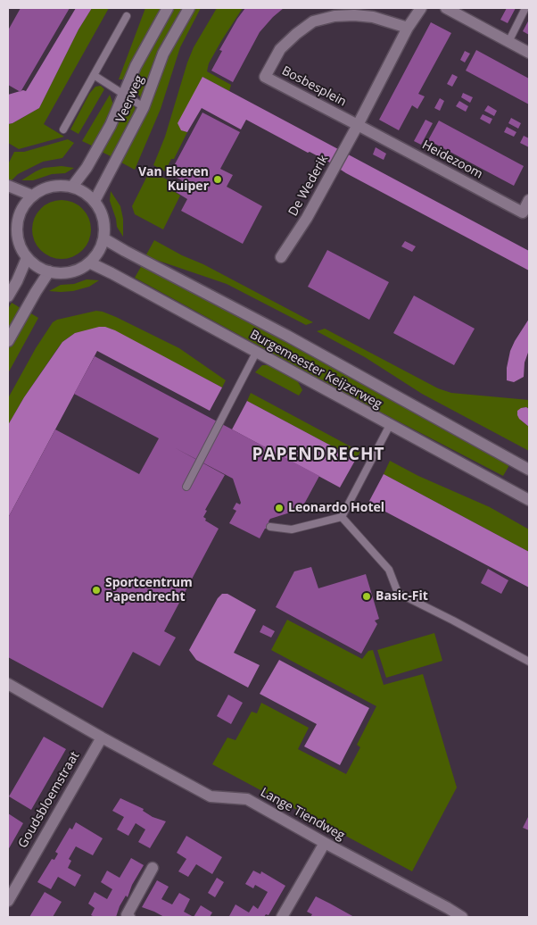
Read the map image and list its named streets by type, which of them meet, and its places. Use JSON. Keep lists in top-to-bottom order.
{
  "streets": {
    "street": [
      "Bosbesplein",
      "Veerweg",
      "Heidezoom",
      "De Wederik",
      "Burgemeester Keijzerweg",
      "Goudsbloemstraat",
      "Lange Tiendweg"
    ]
  },
  "crossings": [
    ["Bosbesplein", "Heidezoom"],
    ["Bosbesplein", "De Wederik"],
    ["Veerweg", "Burgemeester Keijzerweg"],
    ["Heidezoom", "De Wederik"],
    ["Goudsbloemstraat", "Lange Tiendweg"]
  ],
  "districts": ["PAPENDRECHT"],
  "places": [
    "Van Ekeren Kuiper",
    "Leonardo Hotel",
    "Sportcentrum Papendrecht",
    "Basic-Fit"
  ]
}
